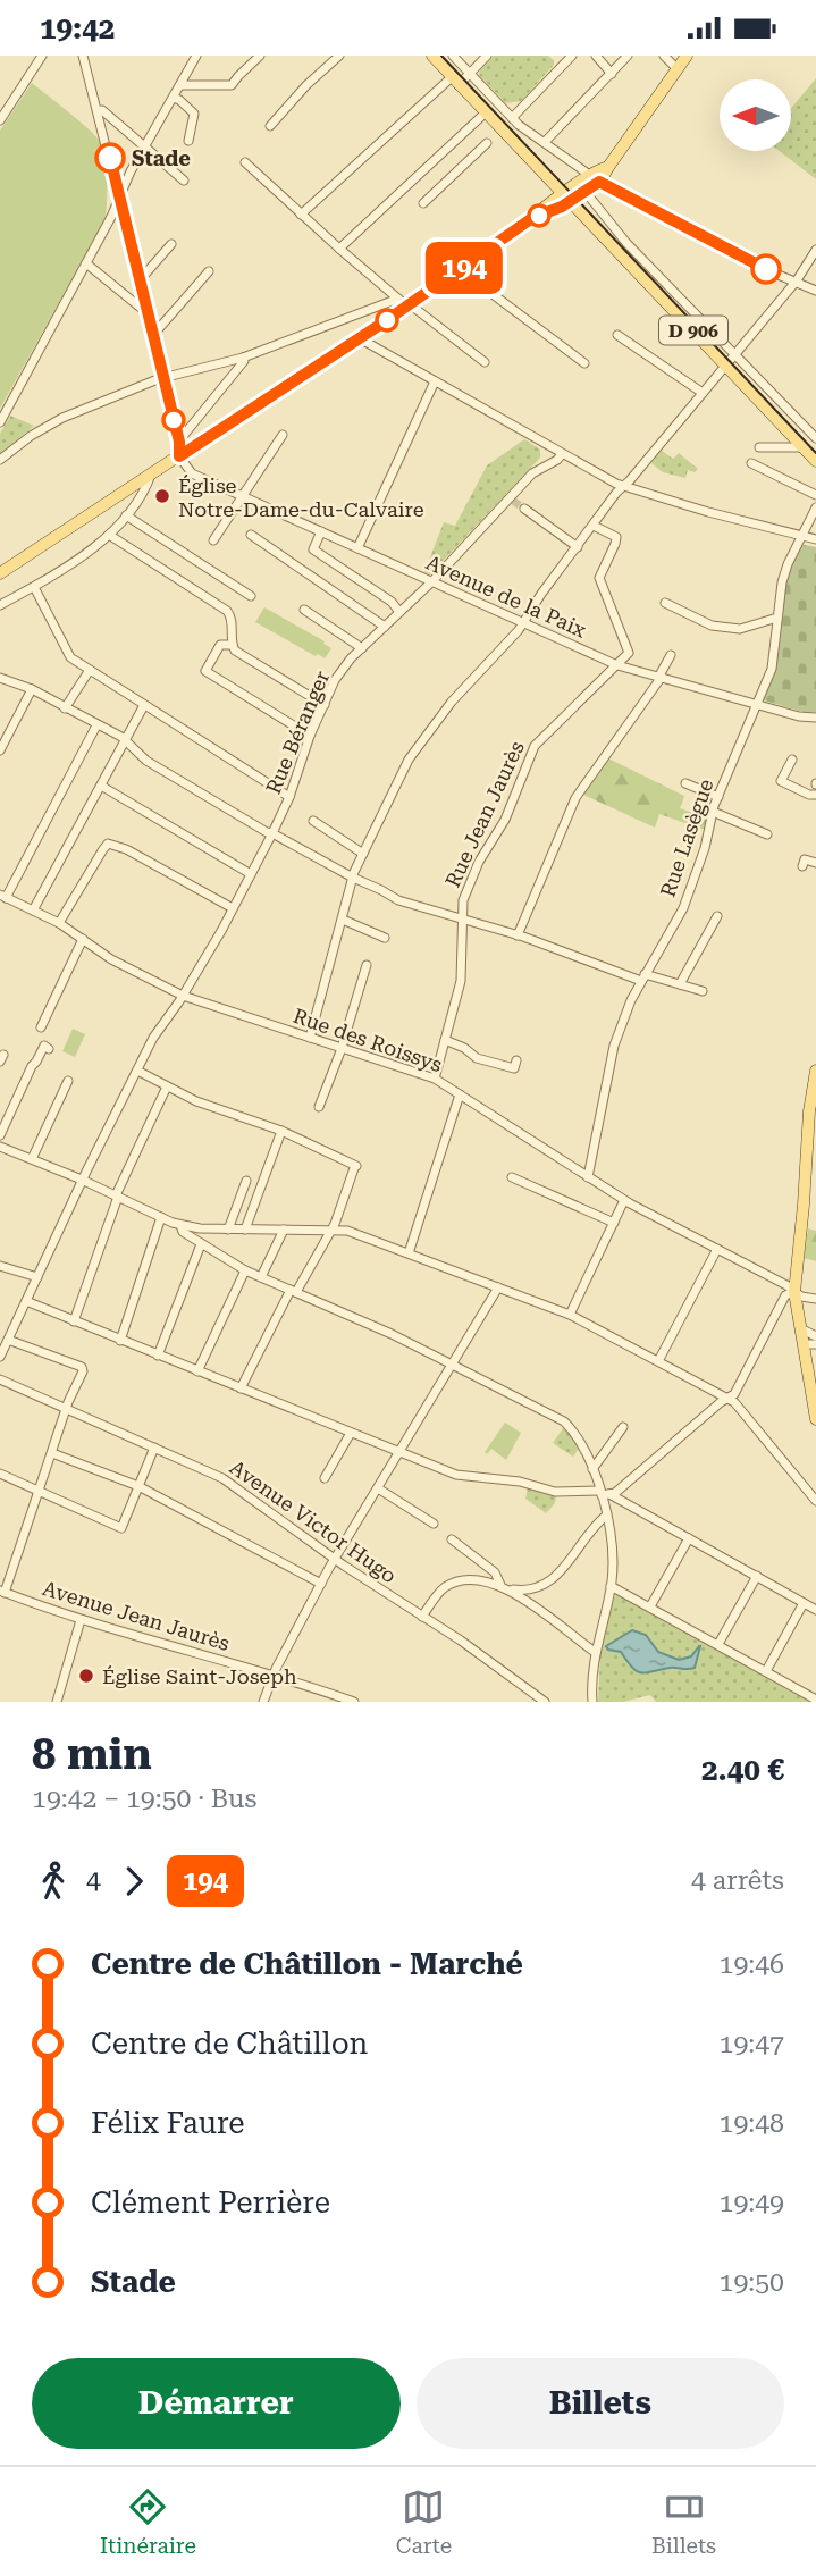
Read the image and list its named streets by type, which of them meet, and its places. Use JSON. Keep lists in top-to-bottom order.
{
  "streets": {
    "main road": ["D 906"],
    "street": [
      "Avenue de la Paix",
      "Rue Béranger",
      "Rue Jean Jaurès",
      "Rue Lasègue",
      "Rue des Roissys",
      "Avenue Victor Hugo",
      "Avenue Jean Jaurès"
    ]
  },
  "crossings": [
    ["Avenue de la Paix", "Rue Béranger"],
    ["Avenue de la Paix", "Rue Jean Jaurès"],
    ["Avenue de la Paix", "Rue Lasègue"],
    ["Rue Béranger", "Rue des Roissys"],
    ["Rue Jean Jaurès", "Rue des Roissys"],
    ["Rue Lasègue", "Rue des Roissys"]
  ],
  "places": ["Stade", "Église Notre-Dame-du-Calvaire", "Église Saint-Joseph"],
  "lines": ["bus line 194"],
  "north": "left",
  "page": {
    "status": "19:42",
    "on_map": "194",
    "heading": ["8 min", "19:42 – 19:50 · Bus", "2.40 €"],
    "legs": ["4", "194", "4 arrêts"],
    "list": [
      {
        "name": "Centre de Châtillon - Marché",
        "value": "19:46"
      },
      {
        "name": "Centre de Châtillon",
        "value": "19:47"
      },
      {
        "name": "Félix Faure",
        "value": "19:48"
      },
      {
        "name": "Clément Perrière",
        "value": "19:49"
      },
      {
        "name": "Stade",
        "value": "19:50"
      }
    ],
    "buttons": ["Démarrer", "Billets"],
    "tabs": ["Itinéraire", "Carte", "Billets"]
  }
}
